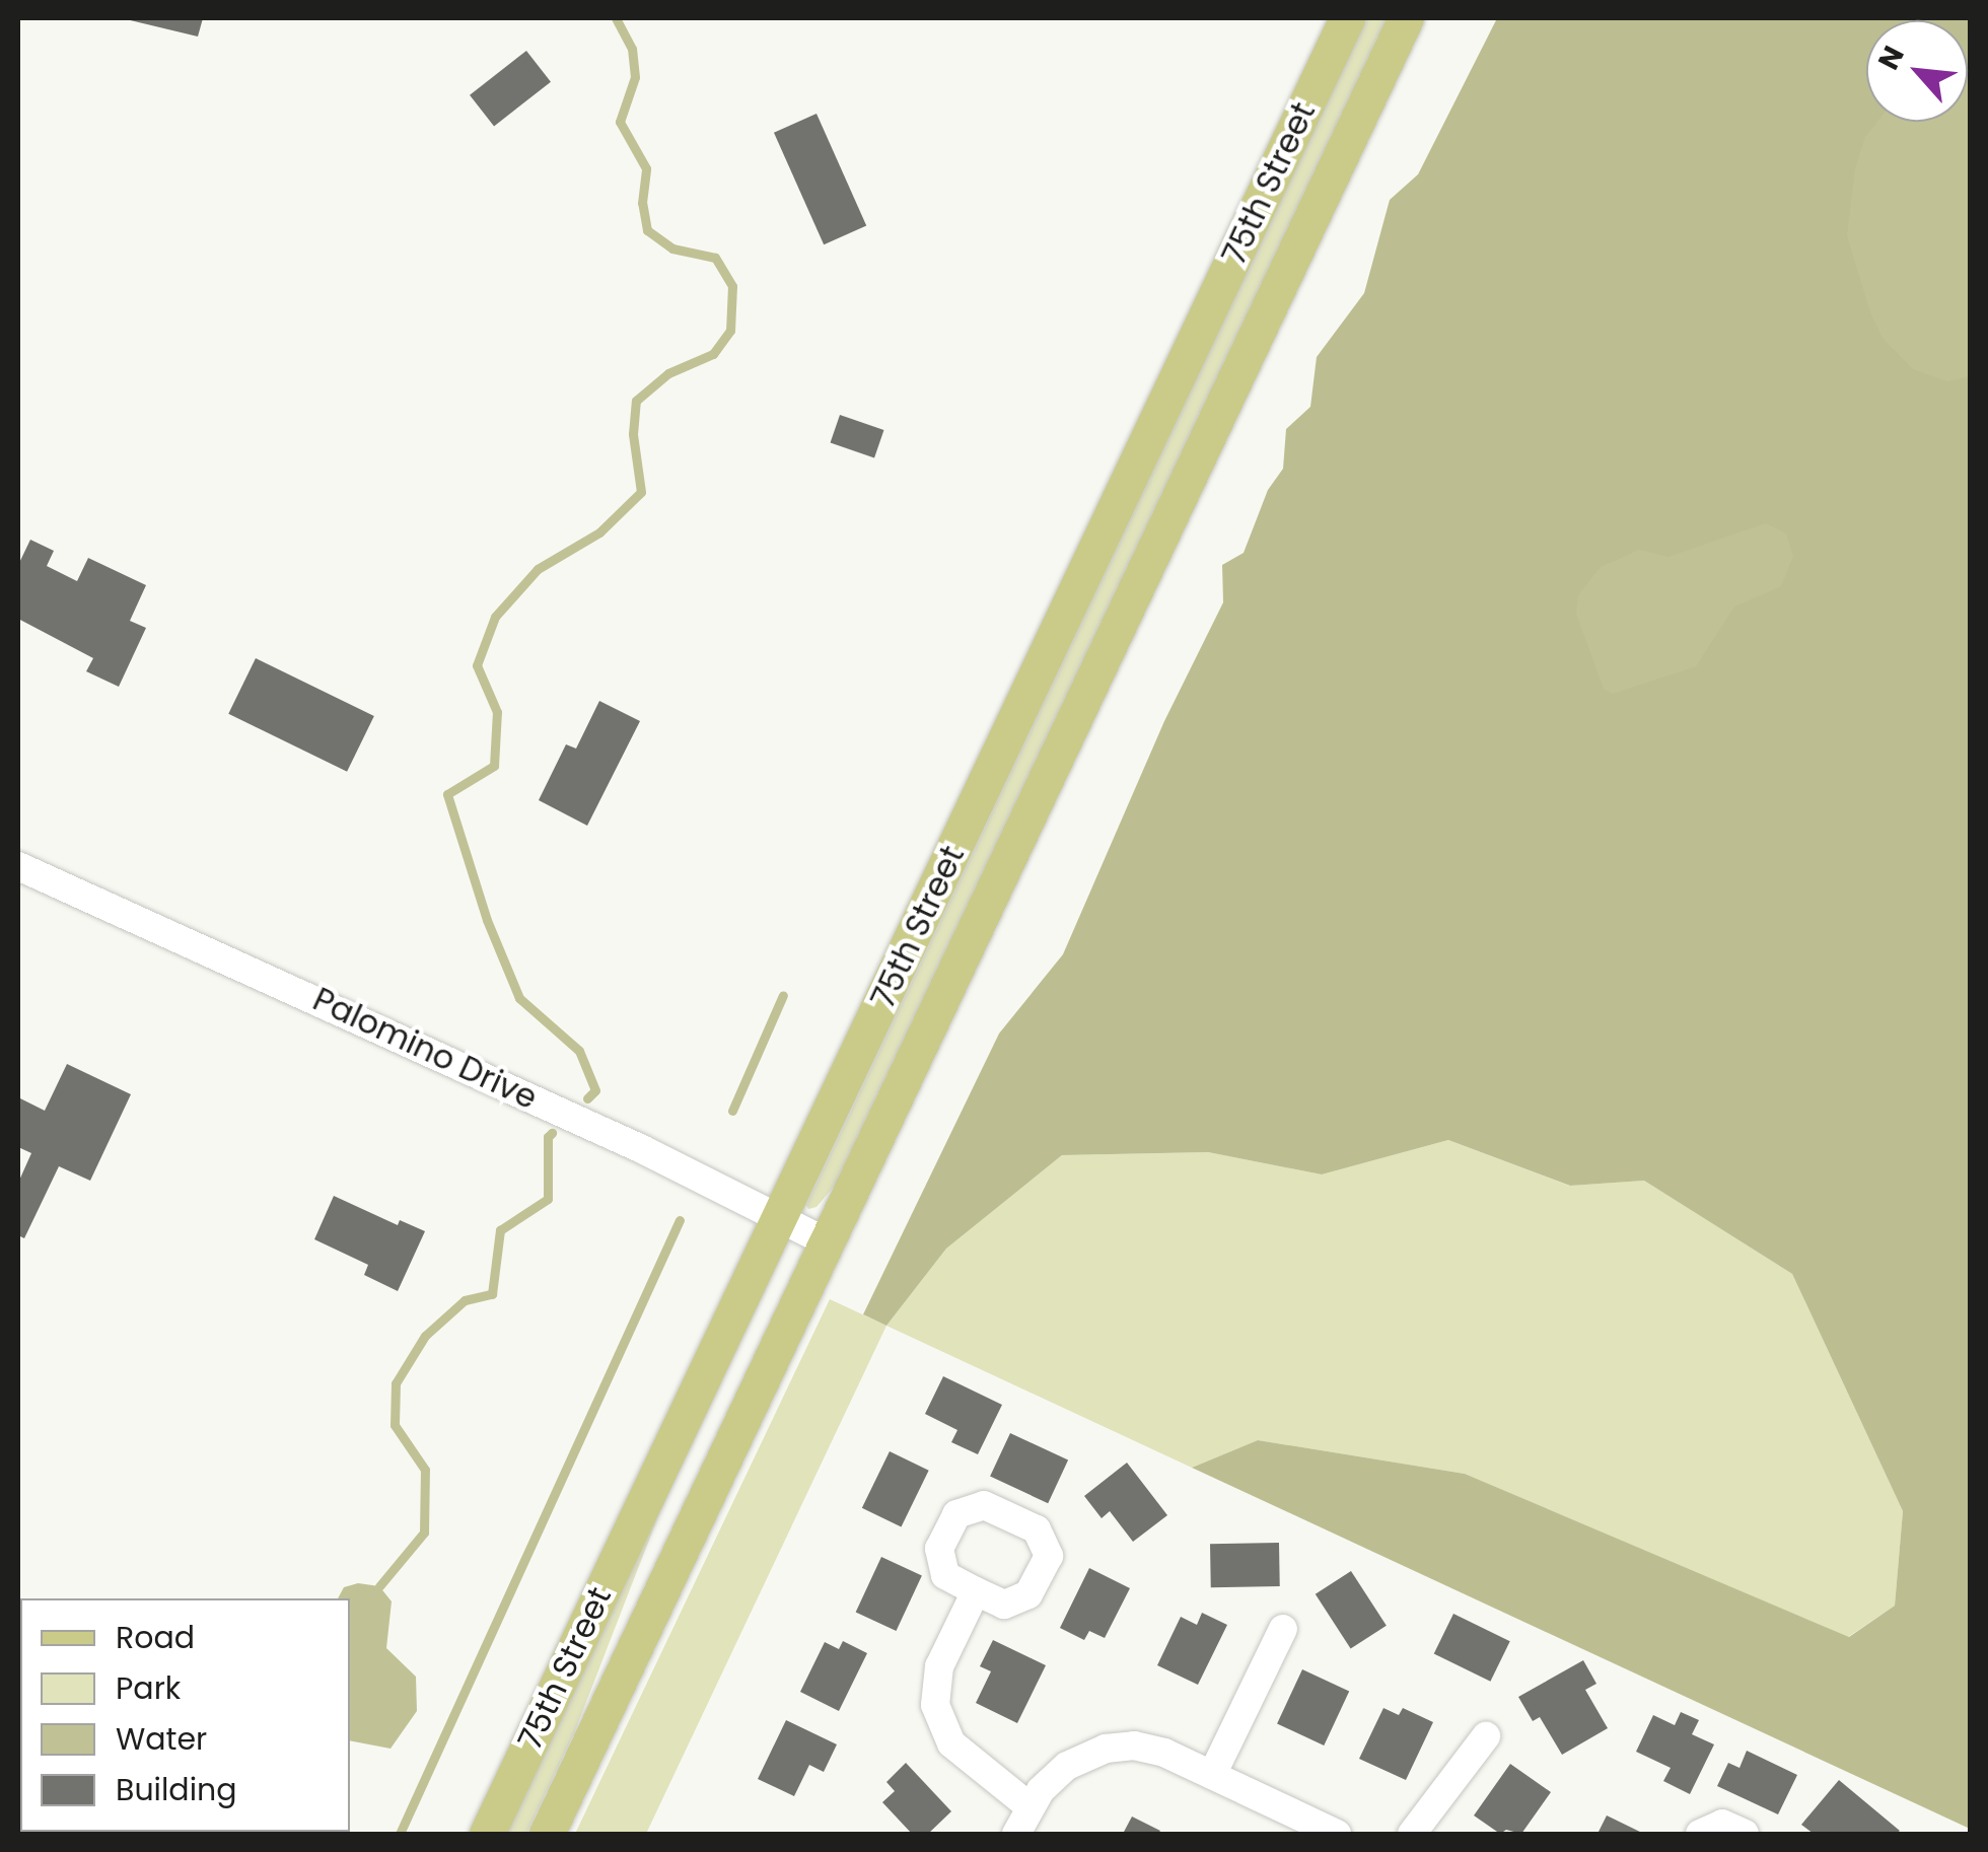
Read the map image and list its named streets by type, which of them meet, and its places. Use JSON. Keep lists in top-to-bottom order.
{
  "streets": {
    "main road": ["75th Street"],
    "street": ["Palomino Drive"]
  },
  "crossings": [
    ["75th Street", "Palomino Drive"]
  ],
  "legend": [
    "Road",
    "Park",
    "Water",
    "Building"
  ],
  "north": "top left"
}
